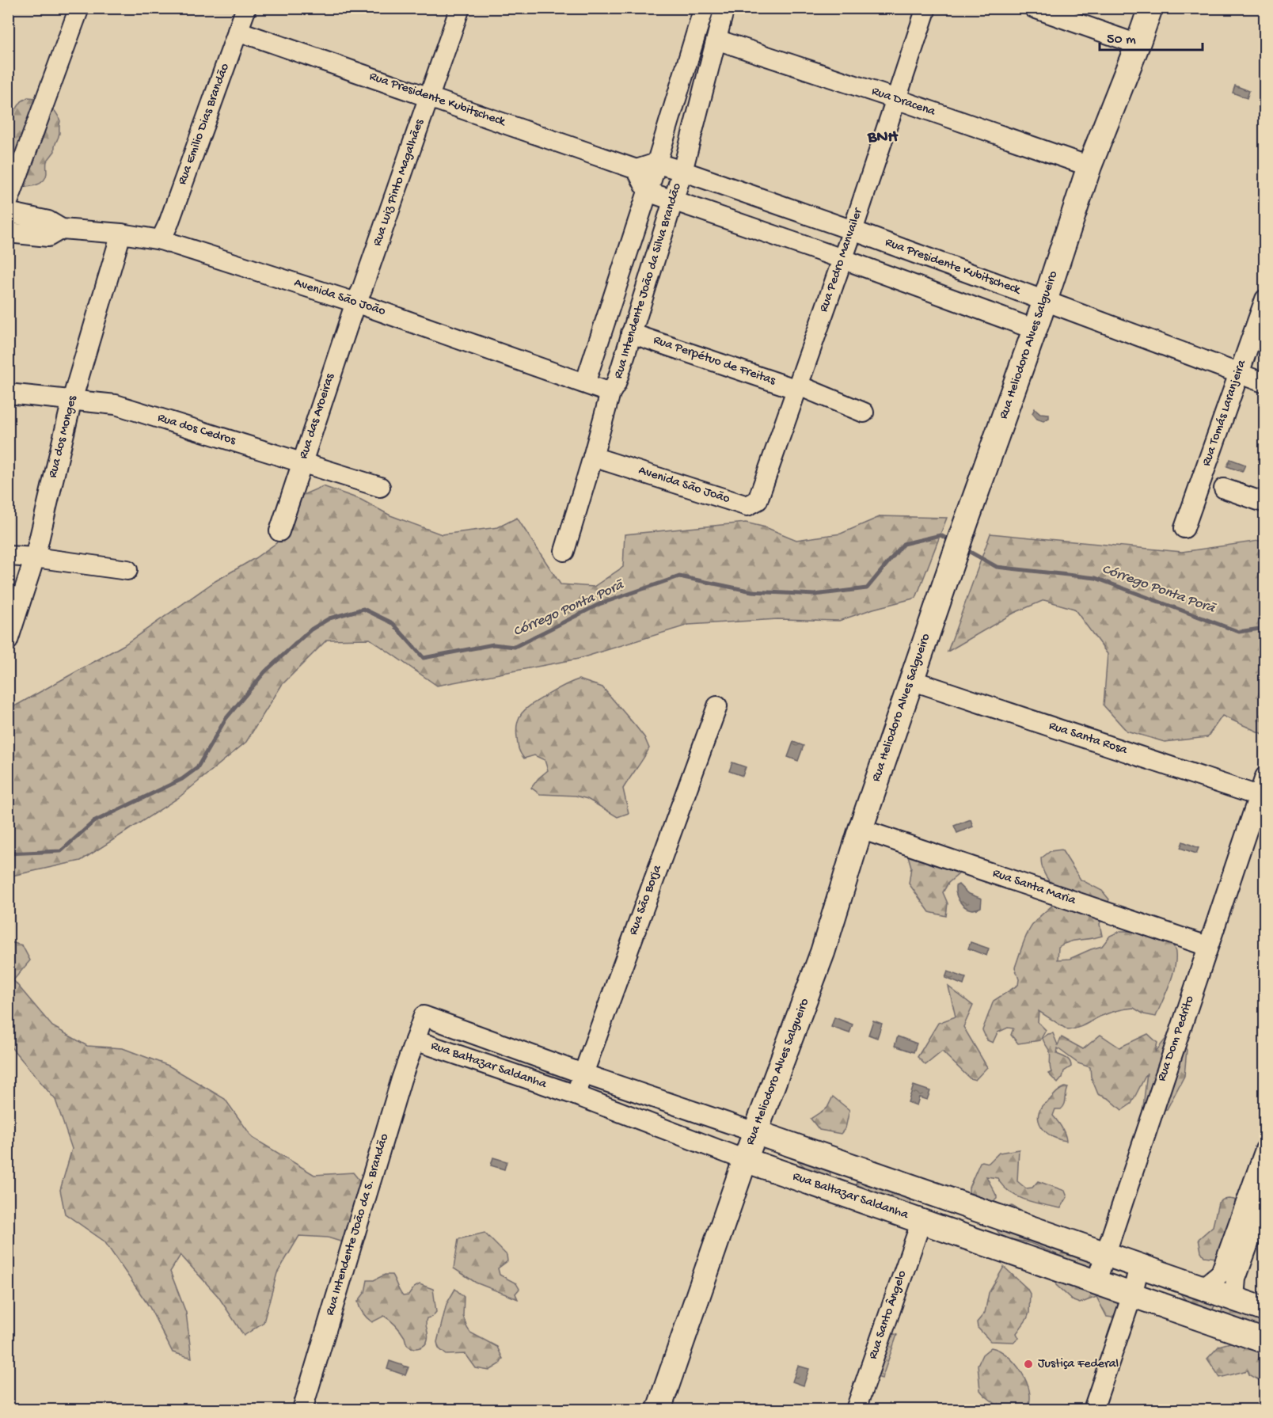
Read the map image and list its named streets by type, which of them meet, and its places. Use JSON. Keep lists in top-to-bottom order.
{
  "streets": {
    "main road": ["Rua Heliodoro Alves Salgueiro", "Rua Baltazar Saldanha"],
    "street": [
      "Rua Presidente Kubitscheck",
      "Rua Dracena",
      "Rua Emilio Dias Brandão",
      "Rua Luiz Pinto Magalhães",
      "Rua Pedro Manvailer",
      "Rua Intendente João da Silva Brandão",
      "Avenida São João",
      "Rua Perpétuo de Freitas",
      "Rua Tomás Laranjeira",
      "Rua das Aroeiras",
      "Rua dos Cedros",
      "Rua dos Monges",
      "Rua Santa Rosa",
      "Rua Santa Maria",
      "Rua São Borja",
      "Rua Dom Pedrito",
      "Rua Intendente João da S. Brandão",
      "Rua Santo Ângelo"
    ]
  },
  "crossings": [
    ["Rua Presidente Kubitscheck", "Rua Emilio Dias Brandão"],
    ["Rua Presidente Kubitscheck", "Rua Luiz Pinto Magalhães"],
    ["Rua Presidente Kubitscheck", "Rua Pedro Manvailer"],
    ["Rua Presidente Kubitscheck", "Rua Intendente João da Silva Brandão"],
    ["Rua Presidente Kubitscheck", "Rua Heliodoro Alves Salgueiro"],
    ["Rua Presidente Kubitscheck", "Rua Tomás Laranjeira"],
    ["Rua Dracena", "Rua Pedro Manvailer"],
    ["Rua Dracena", "Rua Intendente João da Silva Brandão"],
    ["Rua Dracena", "Rua Heliodoro Alves Salgueiro"],
    ["Rua Emilio Dias Brandão", "Avenida São João"],
    ["Rua Luiz Pinto Magalhães", "Avenida São João"],
    ["Rua Luiz Pinto Magalhães", "Rua das Aroeiras"],
    ["Rua Pedro Manvailer", "Avenida São João"],
    ["Rua Pedro Manvailer", "Rua Perpétuo de Freitas"],
    ["Rua Intendente João da Silva Brandão", "Avenida São João"],
    ["Rua Intendente João da Silva Brandão", "Rua Perpétuo de Freitas"],
    ["Avenida São João", "Rua das Aroeiras"],
    ["Avenida São João", "Rua dos Monges"],
    ["Rua Heliodoro Alves Salgueiro", "Rua Santa Rosa"],
    ["Rua Heliodoro Alves Salgueiro", "Rua Santa Maria"],
    ["Rua Heliodoro Alves Salgueiro", "Rua Baltazar Saldanha"],
    ["Rua das Aroeiras", "Rua dos Cedros"],
    ["Rua dos Cedros", "Rua dos Monges"],
    ["Rua Santa Rosa", "Rua Dom Pedrito"],
    ["Rua Santa Maria", "Rua Dom Pedrito"],
    ["Rua São Borja", "Rua Baltazar Saldanha"],
    ["Rua Dom Pedrito", "Rua Baltazar Saldanha"],
    ["Rua Baltazar Saldanha", "Rua Intendente João da S. Brandão"],
    ["Rua Baltazar Saldanha", "Rua Santo Ângelo"]
  ],
  "districts": ["BNH"],
  "water": ["Córrego Ponta Porã"],
  "places": ["Justiça Federal"],
  "scale_bar": "50 m"
}
